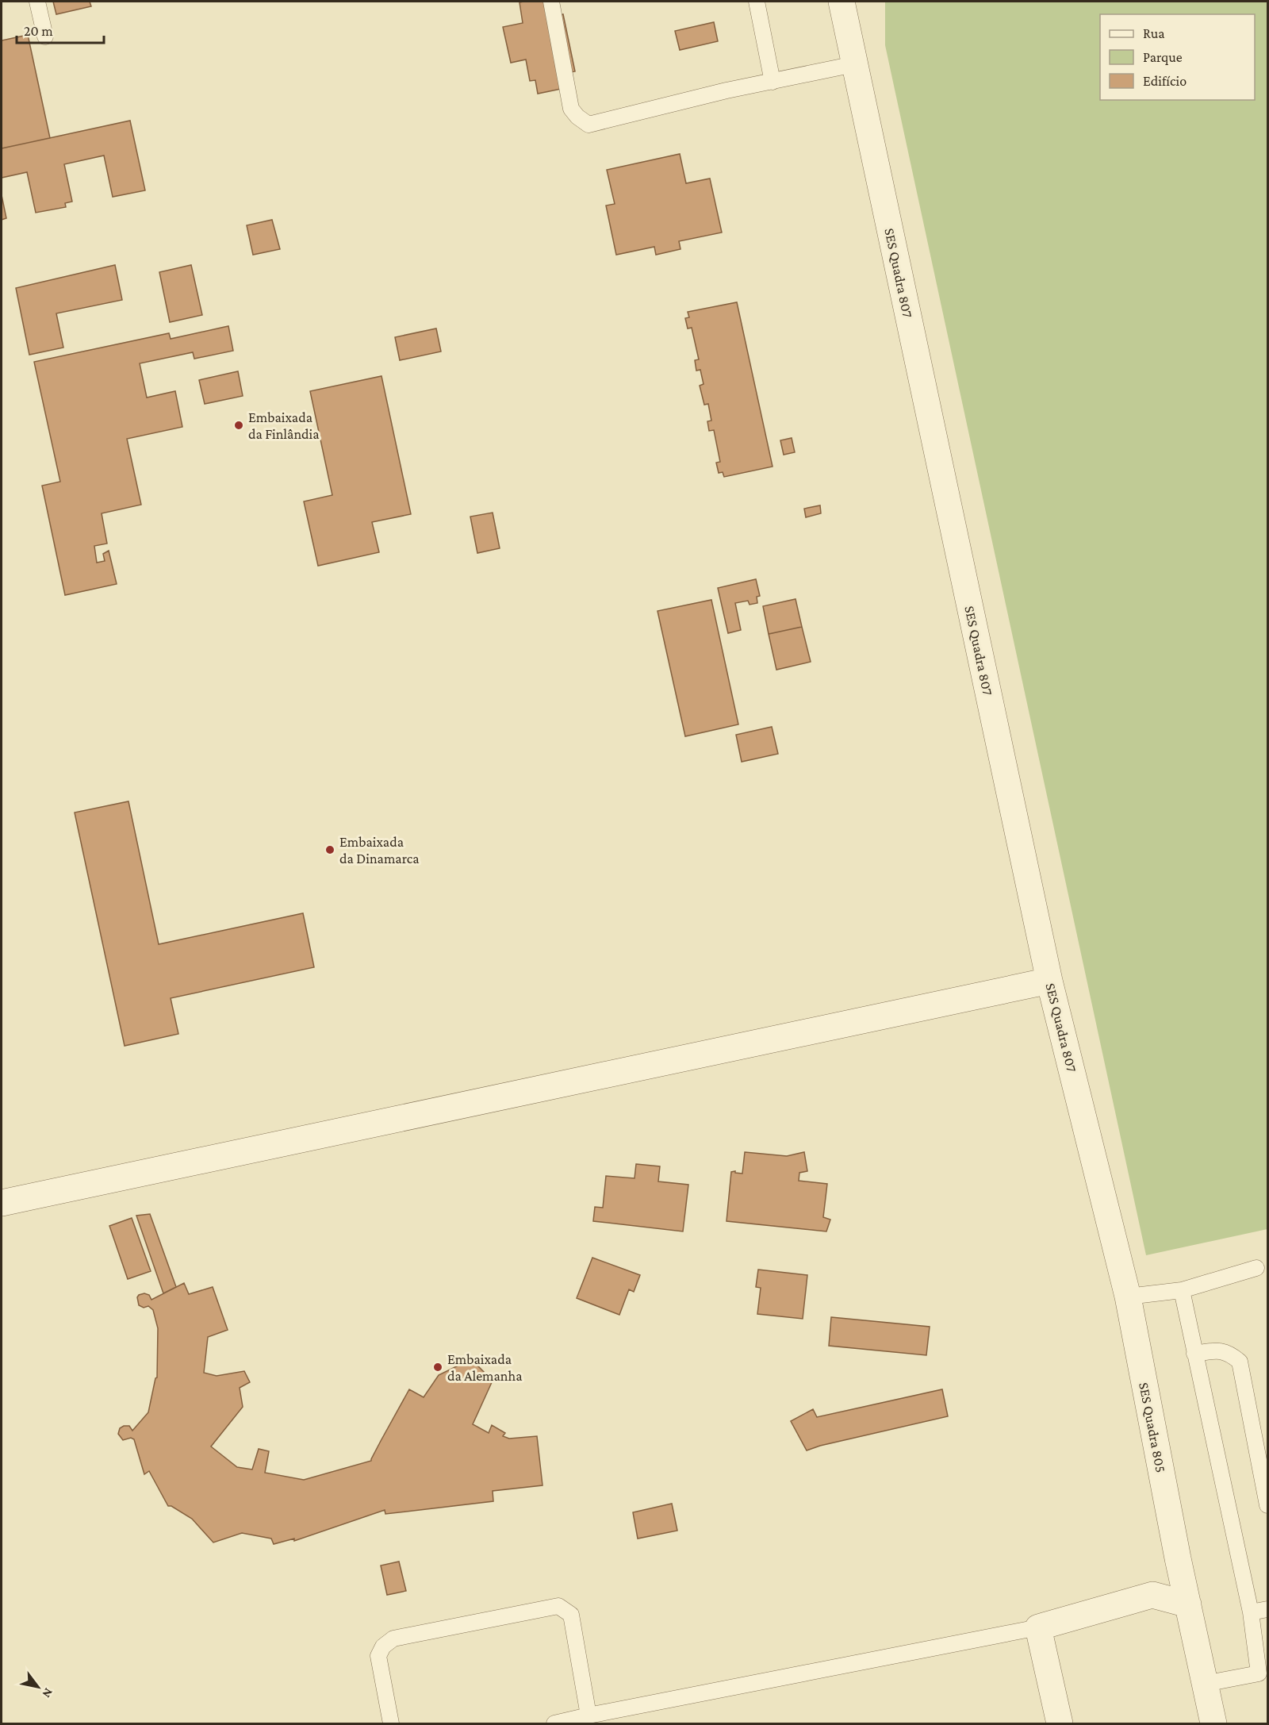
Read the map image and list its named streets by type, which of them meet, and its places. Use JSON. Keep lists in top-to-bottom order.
{
  "streets": {
    "street": ["SES Quadra 807", "SES Quadra 805"]
  },
  "crossings": [
    ["SES Quadra 807", "SES Quadra 805"]
  ],
  "places": ["Embaixada da Finlândia", "Embaixada da Dinamarca", "Embaixada da Alemanha"],
  "legend": ["Rua", "Parque", "Edifício"],
  "scale_bar": "20 m",
  "north": "bottom right"
}
